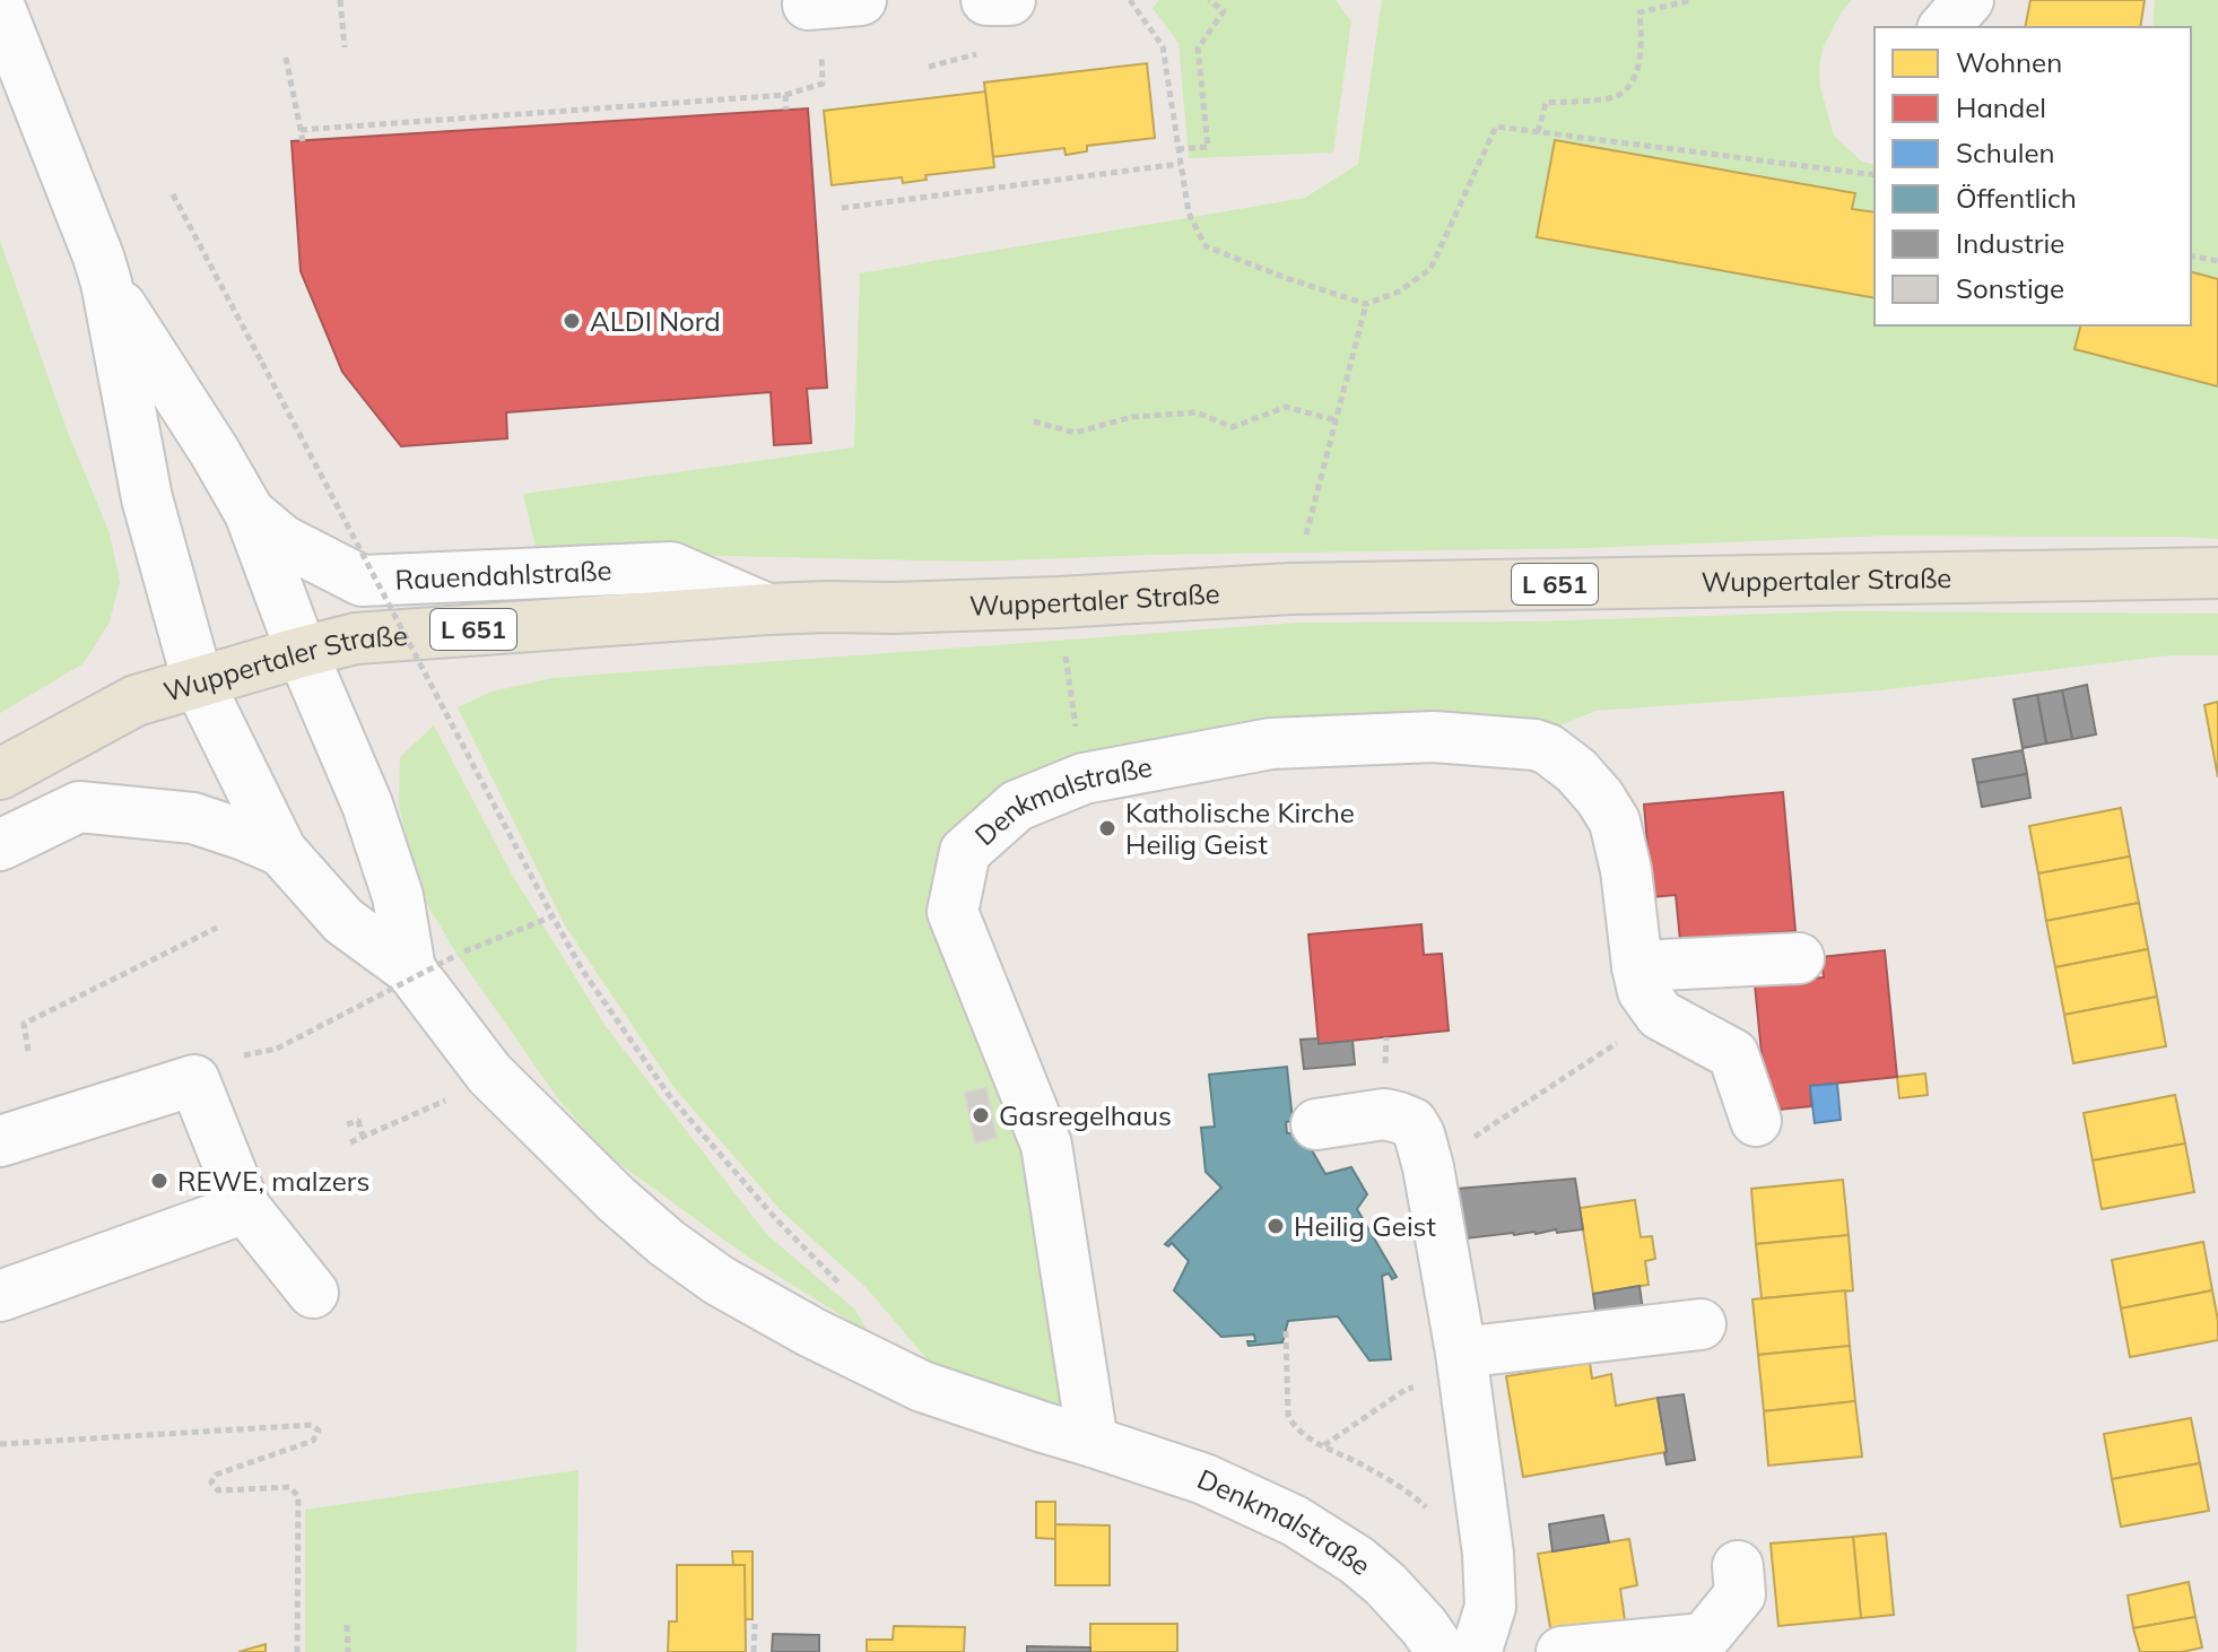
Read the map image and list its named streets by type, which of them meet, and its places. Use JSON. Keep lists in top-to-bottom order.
{
  "streets": {
    "main road": ["Wuppertaler Straße", "L 651"],
    "street": ["Rauendahlstraße", "Denkmalstraße"]
  },
  "crossings": [
    ["Rauendahlstraße", "Wuppertaler Straße"],
    ["Rauendahlstraße", "Denkmalstraße"],
    ["Wuppertaler Straße", "Denkmalstraße"]
  ],
  "places": [
    "ALDI Nord",
    "Katholische Kirche Heilig Geist",
    "Gasregelhaus",
    "REWE, malzers",
    "Heilig Geist"
  ],
  "legend": [
    "Wohnen",
    "Handel",
    "Schulen",
    "Öffentlich",
    "Industrie",
    "Sonstige"
  ]
}
